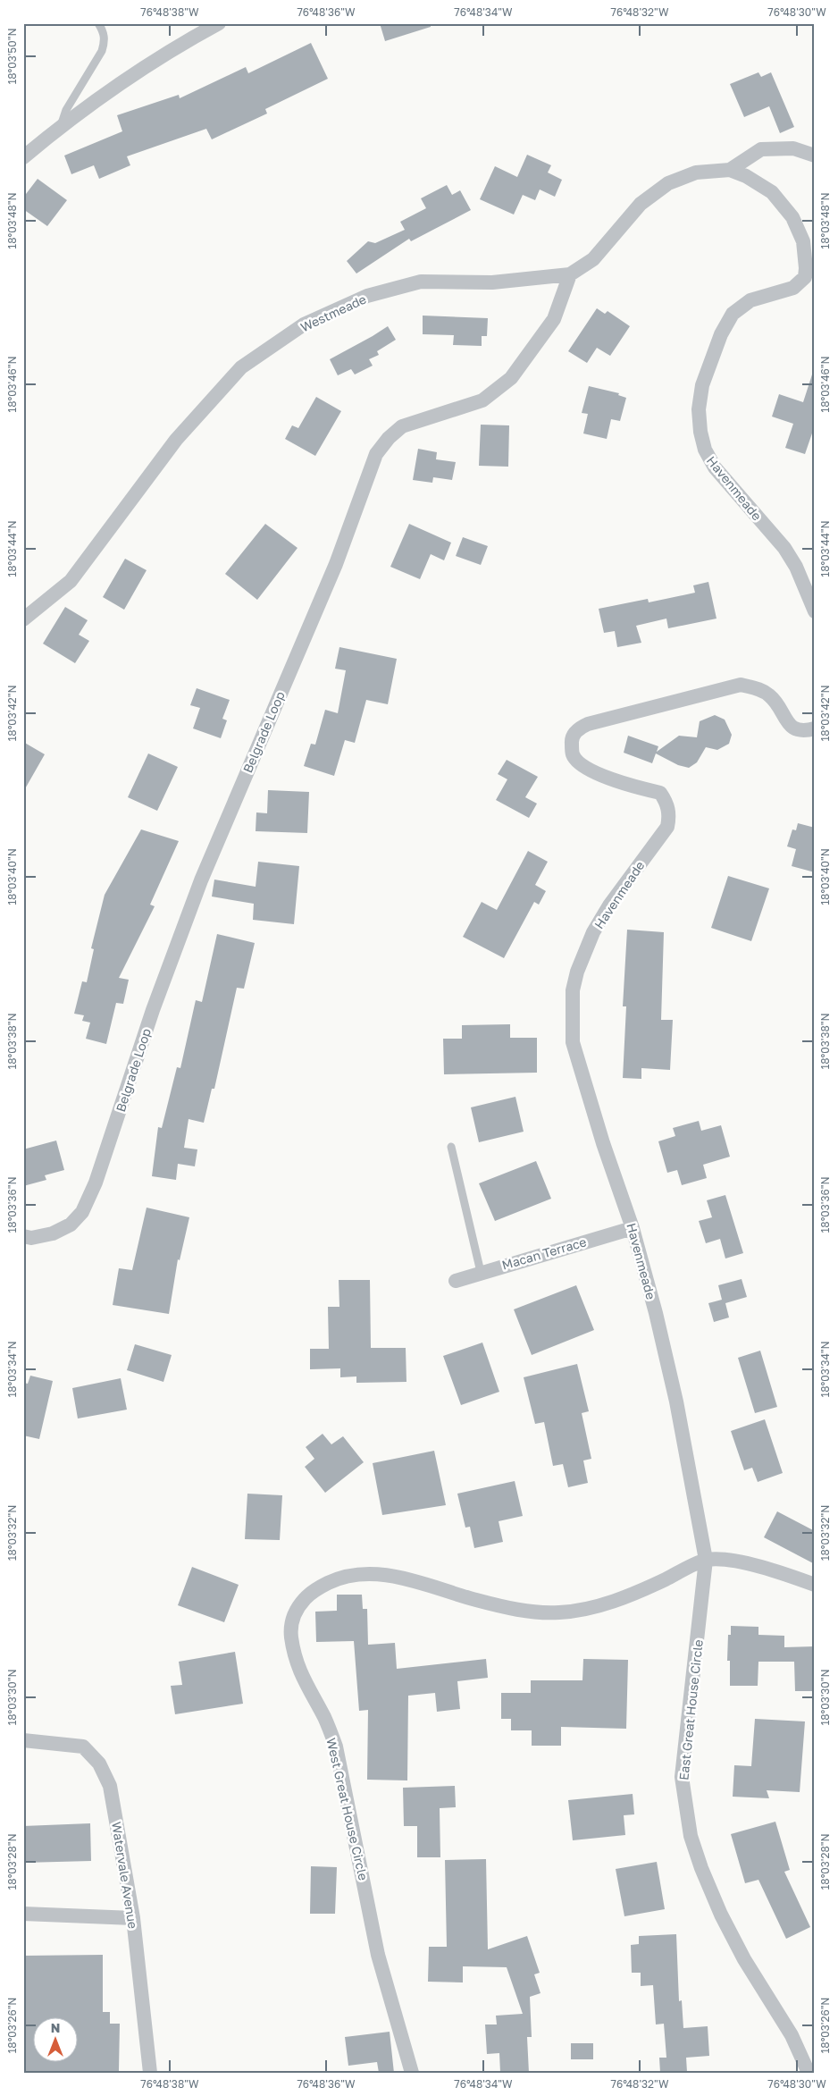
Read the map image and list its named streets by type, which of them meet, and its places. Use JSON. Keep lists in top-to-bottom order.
{
  "streets": {
    "street": [
      "Westmeade",
      "Havenmeade",
      "Belgrade Loop",
      "Macan Terrace",
      "East Great House Circle",
      "West Great House Circle",
      "Watervale Avenue"
    ]
  },
  "crossings": [
    ["Westmeade", "Havenmeade"],
    ["Westmeade", "Belgrade Loop"],
    ["Havenmeade", "Macan Terrace"],
    ["Havenmeade", "East Great House Circle"],
    ["Havenmeade", "West Great House Circle"],
    ["East Great House Circle", "West Great House Circle"]
  ],
  "north": "top",
  "coordinates": [
    "76°48'38\"W",
    "76°48'36\"W",
    "76°48'34\"W",
    "76°48'32\"W",
    "76°48'30\"W",
    "18°03'50\"N",
    "18°03'48\"N",
    "18°03'46\"N",
    "18°03'44\"N",
    "18°03'42\"N",
    "18°03'40\"N",
    "18°03'38\"N",
    "18°03'36\"N",
    "18°03'34\"N",
    "18°03'32\"N",
    "18°03'30\"N",
    "18°03'28\"N",
    "18°03'26\"N"
  ]
}
